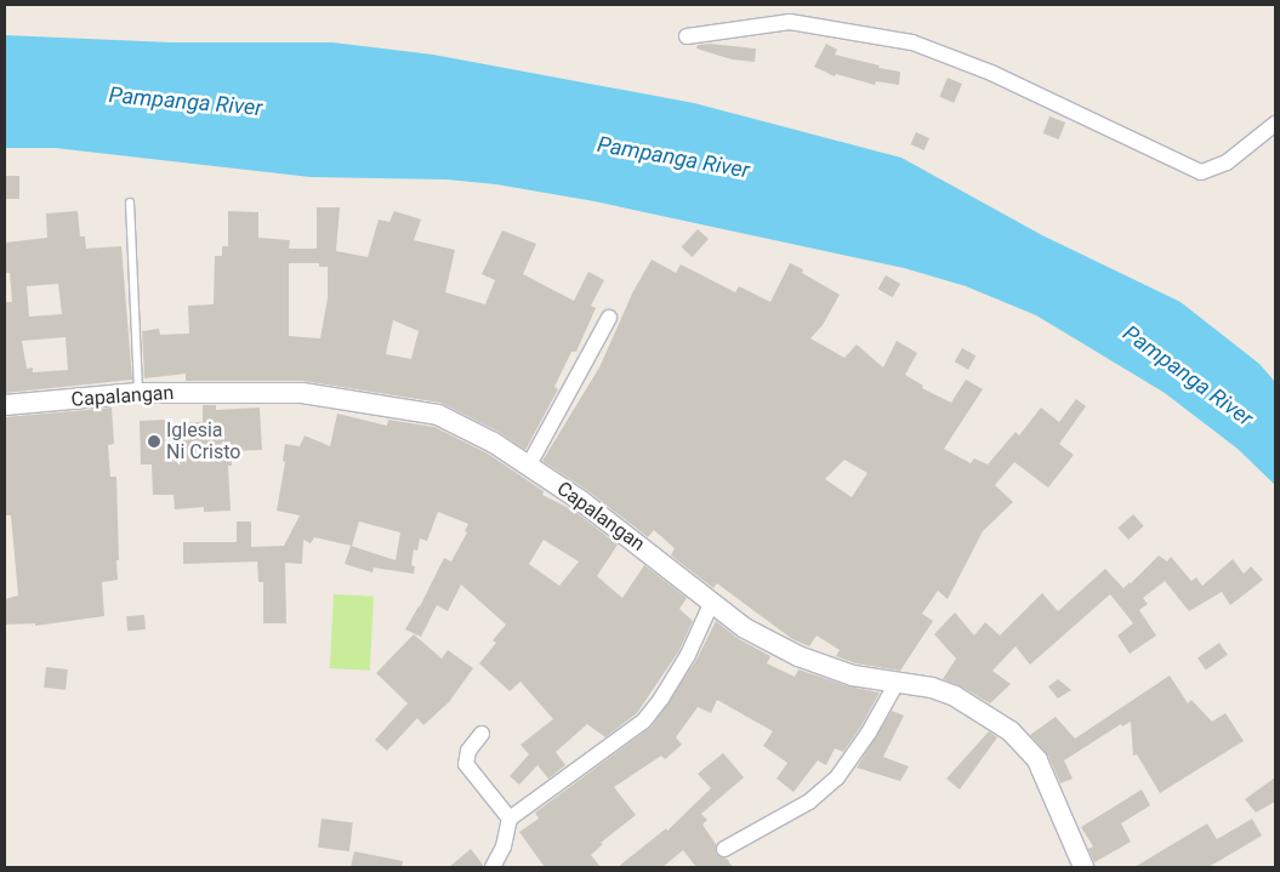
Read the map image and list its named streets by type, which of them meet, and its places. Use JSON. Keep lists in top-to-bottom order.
{
  "streets": {
    "street": ["Capalangan"]
  },
  "water": ["Pampanga River"],
  "places": ["Iglesia Ni Cristo"]
}
